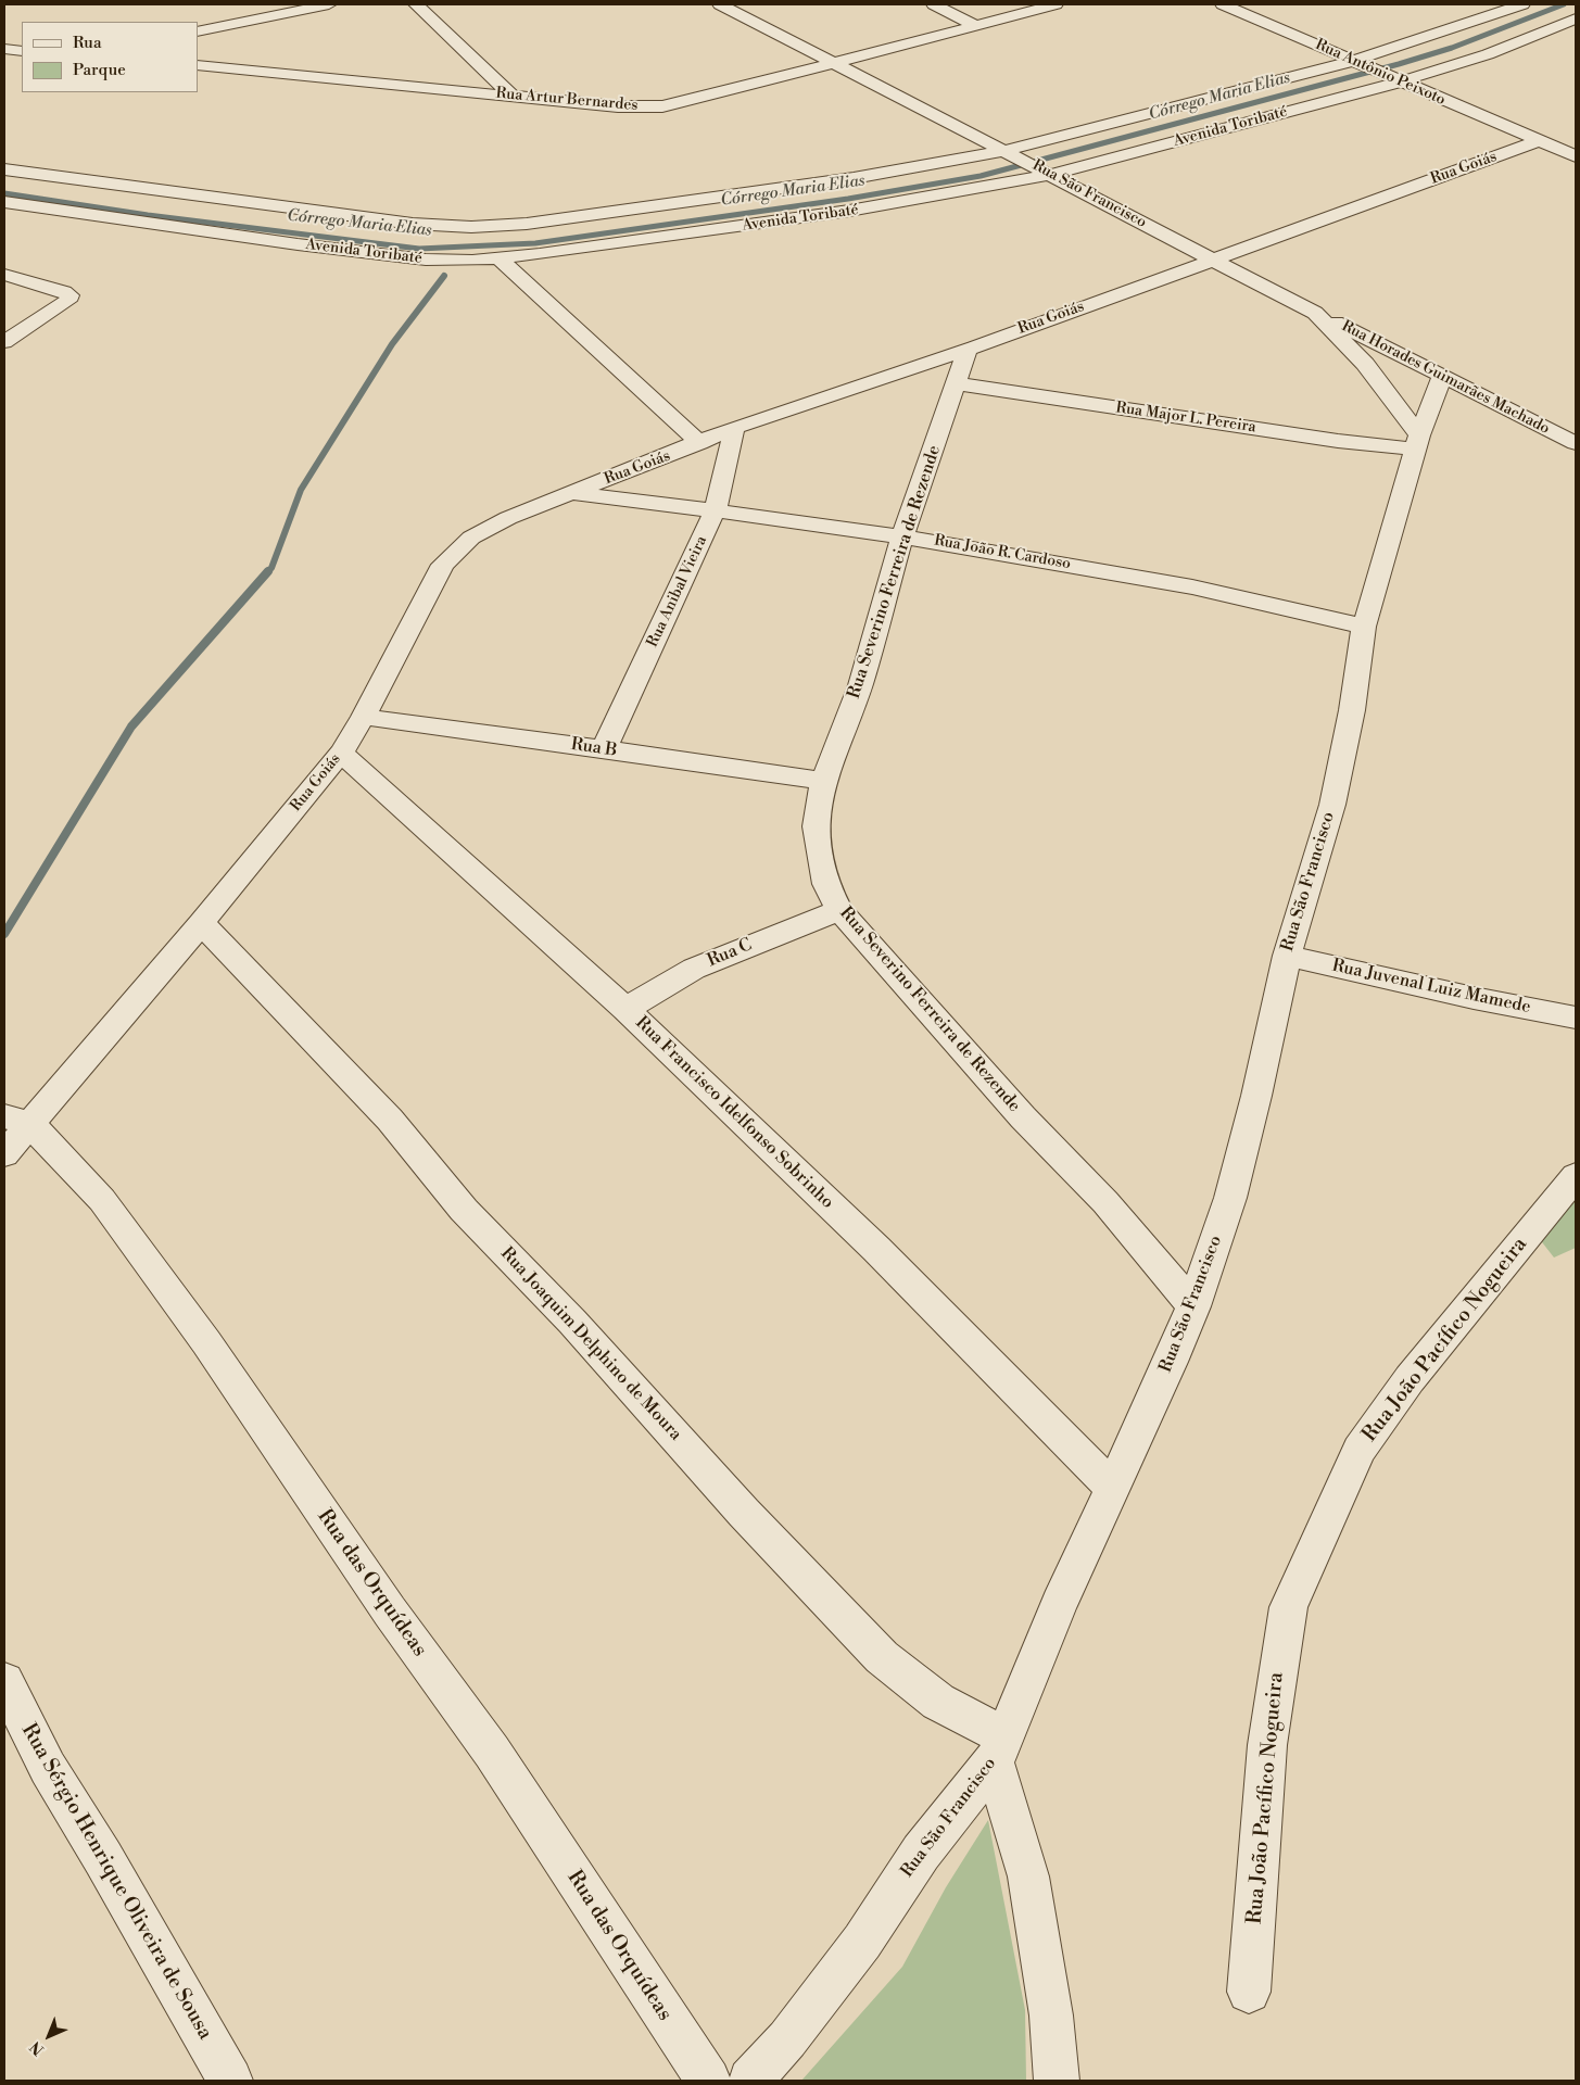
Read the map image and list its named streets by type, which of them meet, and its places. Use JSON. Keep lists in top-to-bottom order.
{
  "streets": {
    "street": [
      "Rua Antônio Peixoto",
      "Rua Artur Bernardes",
      "Avenida Toribaté",
      "Rua Goiás",
      "Rua São Francisco",
      "Rua Horades Guimarães Machado",
      "Rua Major L. Pereira",
      "Rua João R. Cardoso",
      "Rua Severino Ferreira de Rezende",
      "Rua Anibal Vieira",
      "Rua B",
      "Rua C",
      "Rua Juvenal Luiz Mamede",
      "Rua Francisco Idelfonso Sobrinho",
      "Rua João Pacífico Nogueira",
      "Rua Joaquim Delphino de Moura",
      "Rua das Orquídeas",
      "Rua Sérgio Henrique Oliveira de Sousa"
    ]
  },
  "crossings": [
    ["Rua Antônio Peixoto", "Avenida Toribaté"],
    ["Rua Antônio Peixoto", "Rua Goiás"],
    ["Rua Artur Bernardes", "Rua São Francisco"],
    ["Avenida Toribaté", "Rua São Francisco"],
    ["Rua Goiás", "Rua São Francisco"],
    ["Rua Goiás", "Rua João R. Cardoso"],
    ["Rua Goiás", "Rua Severino Ferreira de Rezende"],
    ["Rua Goiás", "Rua Anibal Vieira"],
    ["Rua Goiás", "Rua B"],
    ["Rua Goiás", "Rua Francisco Idelfonso Sobrinho"],
    ["Rua Goiás", "Rua Joaquim Delphino de Moura"],
    ["Rua Goiás", "Rua das Orquídeas"],
    ["Rua São Francisco", "Rua Horades Guimarães Machado"],
    ["Rua São Francisco", "Rua Major L. Pereira"],
    ["Rua São Francisco", "Rua João R. Cardoso"],
    ["Rua São Francisco", "Rua Severino Ferreira de Rezende"],
    ["Rua São Francisco", "Rua Juvenal Luiz Mamede"],
    ["Rua São Francisco", "Rua Francisco Idelfonso Sobrinho"],
    ["Rua São Francisco", "Rua Joaquim Delphino de Moura"],
    ["Rua Major L. Pereira", "Rua Severino Ferreira de Rezende"],
    ["Rua João R. Cardoso", "Rua Severino Ferreira de Rezende"],
    ["Rua João R. Cardoso", "Rua Anibal Vieira"],
    ["Rua Severino Ferreira de Rezende", "Rua B"],
    ["Rua Severino Ferreira de Rezende", "Rua C"],
    ["Rua Anibal Vieira", "Rua B"],
    ["Rua C", "Rua Francisco Idelfonso Sobrinho"]
  ],
  "water": ["Córrego Maria Elias"],
  "legend": ["Rua", "Parque"],
  "north": "bottom left"
}
